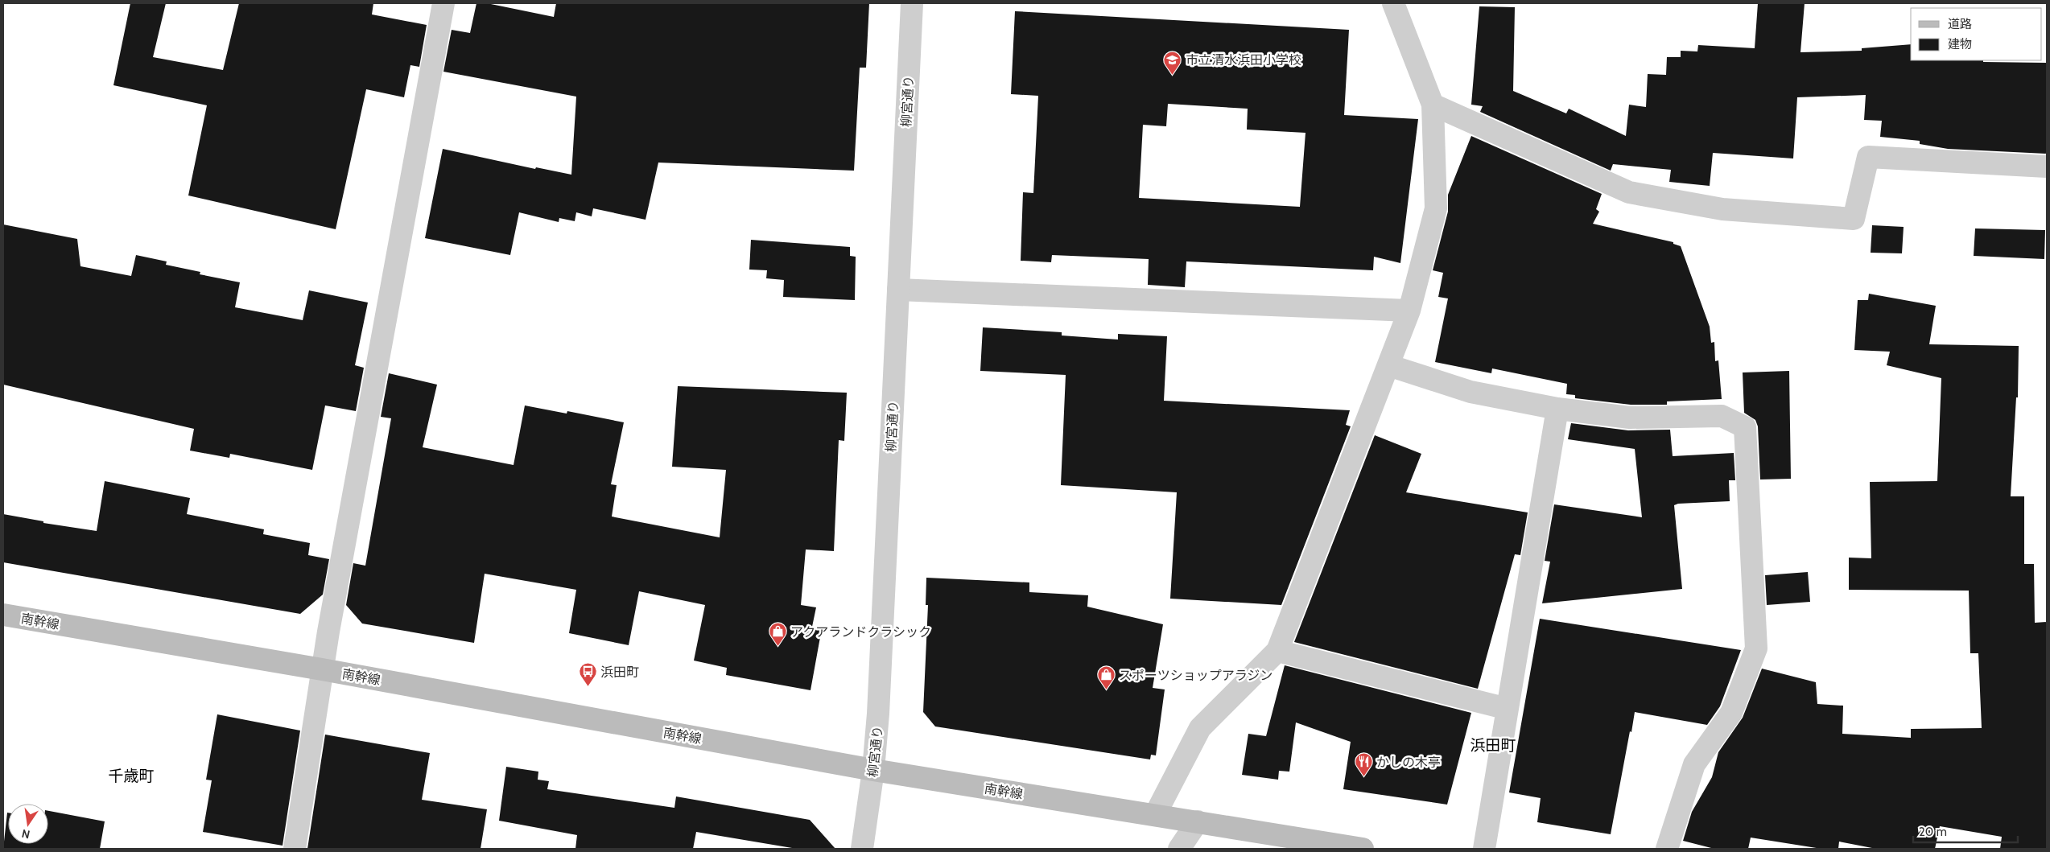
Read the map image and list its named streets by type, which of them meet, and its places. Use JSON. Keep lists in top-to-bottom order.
{
  "streets": {
    "main road": ["南幹線"],
    "street": ["柳宮通り"]
  },
  "crossings": [
    ["柳宮通り", "南幹線"]
  ],
  "districts": ["浜田町", "千歳町"],
  "places": {
    "school or university": ["市立清水浜田小学校"],
    "shop": ["アクアランドクラシック", "スポーツショップアラジン"],
    "bus stop": ["浜田町"],
    "restaurant": ["かしの木亭"]
  },
  "legend": ["道路", "建物"],
  "scale_bar": "20 m",
  "north": "bottom"
}
